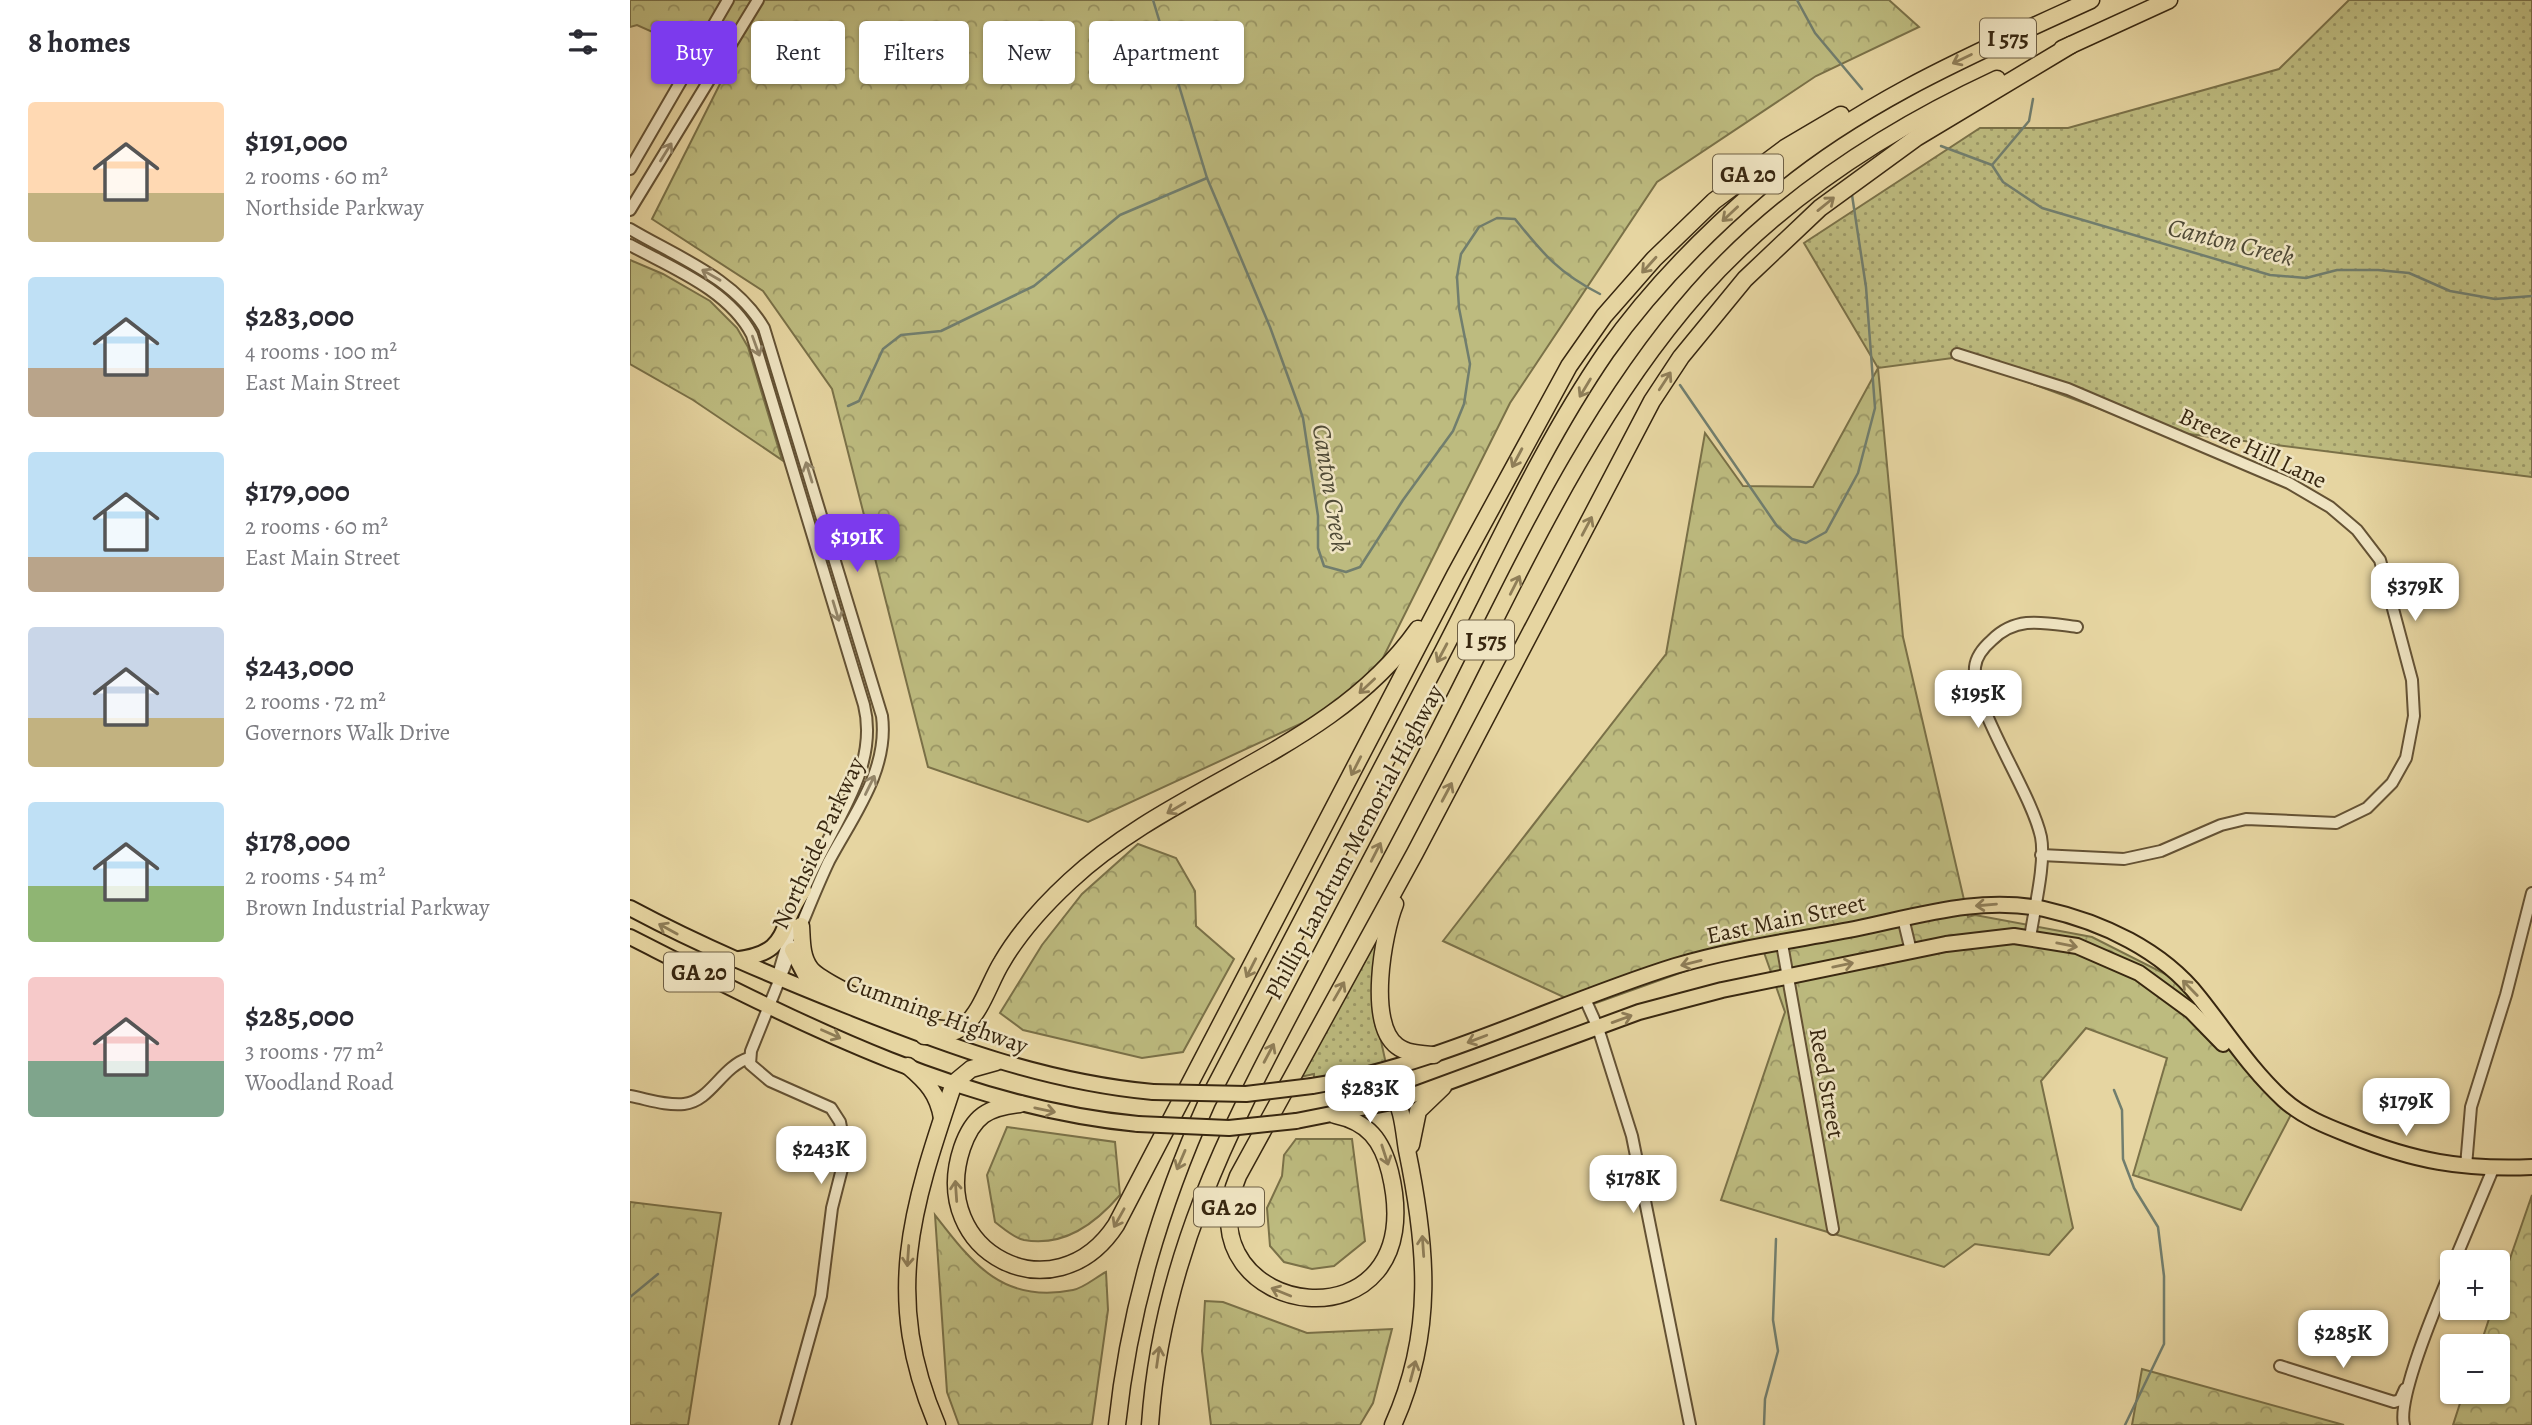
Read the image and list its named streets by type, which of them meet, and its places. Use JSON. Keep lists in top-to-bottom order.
{
  "streets": {
    "highway": ["I 575", "GA 20", "Phillip Landrum Memorial Highway"],
    "main road": ["East Main Street", "Cumming Highway"],
    "street": ["Breeze Hill Lane", "Northside Parkway", "Reed Street"]
  },
  "crossings": [
    ["GA 20", "Phillip Landrum Memorial Highway"],
    ["GA 20", "East Main Street"],
    ["GA 20", "Cumming Highway"],
    ["Northside Parkway", "Cumming Highway"],
    ["East Main Street", "Cumming Highway"],
    ["East Main Street", "Reed Street"]
  ],
  "water": ["Canton Creek"],
  "page": {
    "heading": "8 homes",
    "chip": [
      "Buy",
      "Rent",
      "Filters",
      "New",
      "Apartment"
    ],
    "list": [
      {
        "name": "$191,000",
        "note": "2 rooms · 60 m² · Northside Parkway"
      },
      {
        "name": "$283,000",
        "note": "4 rooms · 100 m² · East Main Street"
      },
      {
        "name": "$179,000",
        "note": "2 rooms · 60 m² · East Main Street"
      },
      {
        "name": "$243,000",
        "note": "2 rooms · 72 m² · Governors Walk Drive"
      },
      {
        "name": "$178,000",
        "note": "2 rooms · 54 m² · Brown Industrial Parkway"
      },
      {
        "name": "$285,000",
        "note": "3 rooms · 77 m² · Woodland Road"
      }
    ],
    "price": [
      "$191K",
      "$379K",
      "$195K",
      "$283K",
      "$179K",
      "$243K",
      "$178K",
      "$285K"
    ],
    "map_buttons": ["+", "−"]
  }
}
